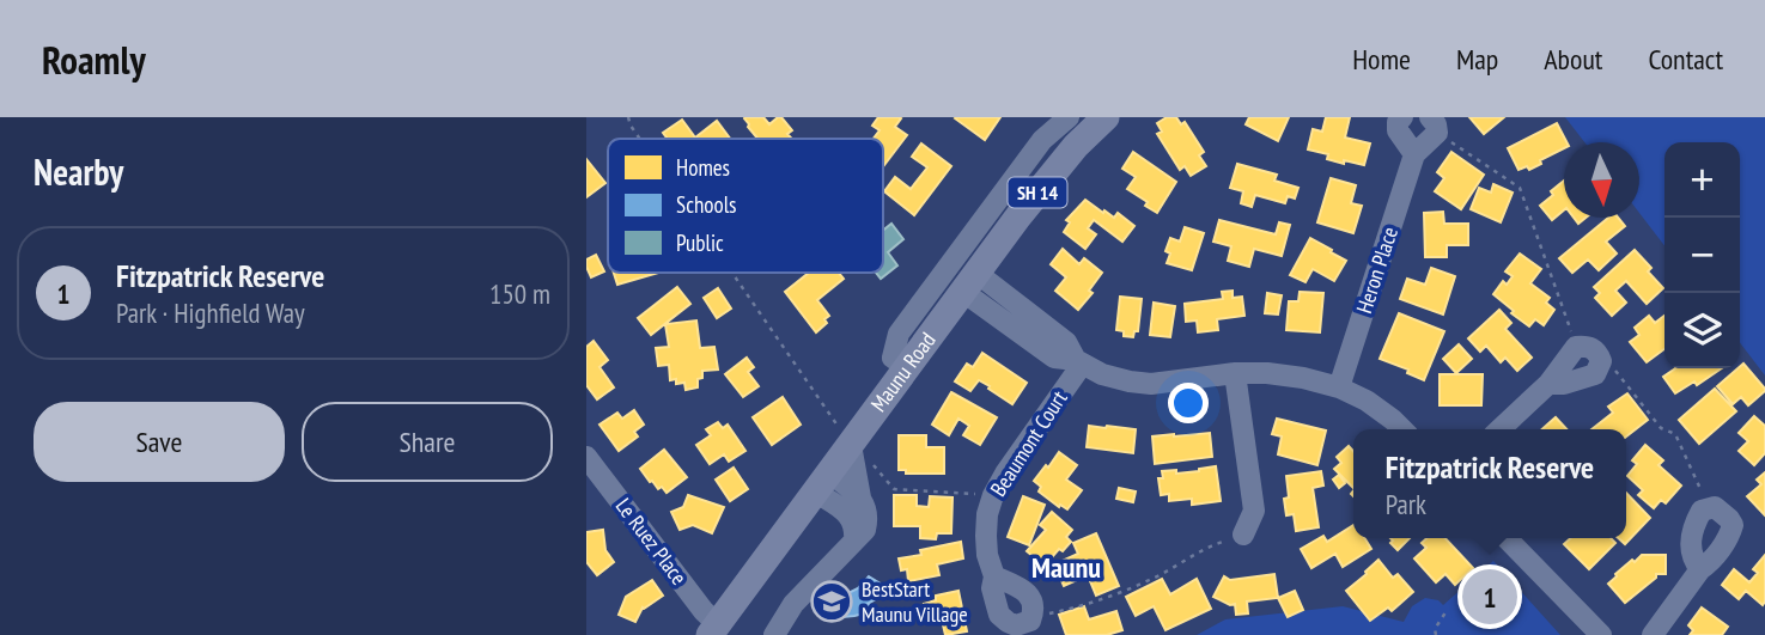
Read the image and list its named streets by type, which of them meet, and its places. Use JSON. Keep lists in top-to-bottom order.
{
  "streets": {
    "main road": ["SH 14", "Maunu Road"],
    "street": ["Heron Place", "Beaumont Court", "Le Ruez Place"]
  },
  "crossings": [
    ["Maunu Road", "Le Ruez Place"]
  ],
  "districts": ["Maunu"],
  "places": {
    "school or university": ["BestStart Maunu Village"]
  },
  "legend": ["Homes", "Schools", "Public"],
  "north": "bottom",
  "page": {
    "header": "Roamly",
    "nav": [
      "Home",
      "Map",
      "About",
      "Contact"
    ],
    "heading": "Nearby",
    "map_buttons": ["+", "−"],
    "list": [
      {
        "mark": "1",
        "name": "Fitzpatrick Reserve",
        "note": "Park · Highfield Way",
        "value": "150 m"
      }
    ],
    "buttons": ["Save", "Share"],
    "popup": ["Fitzpatrick Reserve", "Park"],
    "pins": "1"
  }
}
